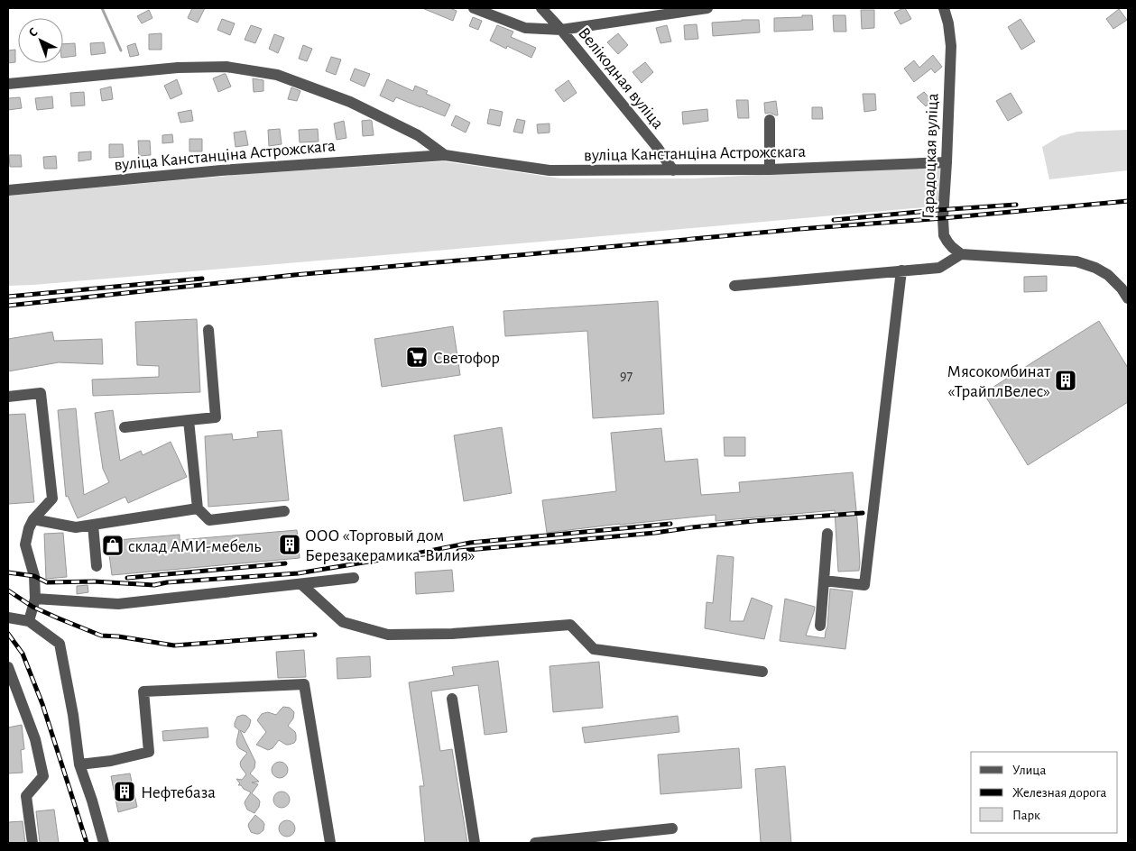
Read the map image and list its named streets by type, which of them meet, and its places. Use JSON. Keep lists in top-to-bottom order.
{
  "streets": {
    "street": ["Велікодная вуліца", "вуліца Канстанціна Астрожскага", "Гарадоцкая вуліца"]
  },
  "crossings": [
    ["Велікодная вуліца", "вуліца Канстанціна Астрожскага"],
    ["вуліца Канстанціна Астрожскага", "Гарадоцкая вуліца"]
  ],
  "places": {
    "supermarket": ["Светофор"],
    "building": ["Мясокомбинат «ТрайплВелес»", "ООО «Торговый дом Березакерамика-Вилия»", "Нефтебаза"],
    "shop": ["склад АМИ-мебель"]
  },
  "house_numbers": ["97"],
  "legend": ["Улица", "Железная дорога", "Парк"],
  "north": "top left"
}
